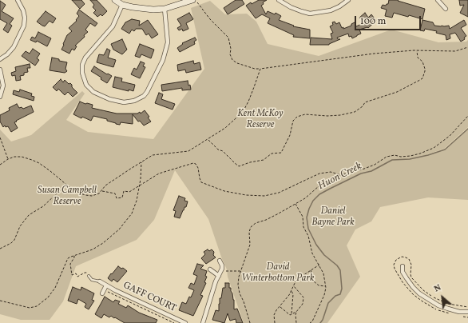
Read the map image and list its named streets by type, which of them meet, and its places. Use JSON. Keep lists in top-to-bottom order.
{
  "streets": {
    "street": ["GAFF COURT"]
  },
  "water": ["Huon Creek"],
  "parks": [
    "Kent McKoy Reserve",
    "Susan Campbell Reserve",
    "Daniel Bayne Park",
    "David Winterbottom Park"
  ],
  "scale_bar": "100 m",
  "north": "top left"
}
